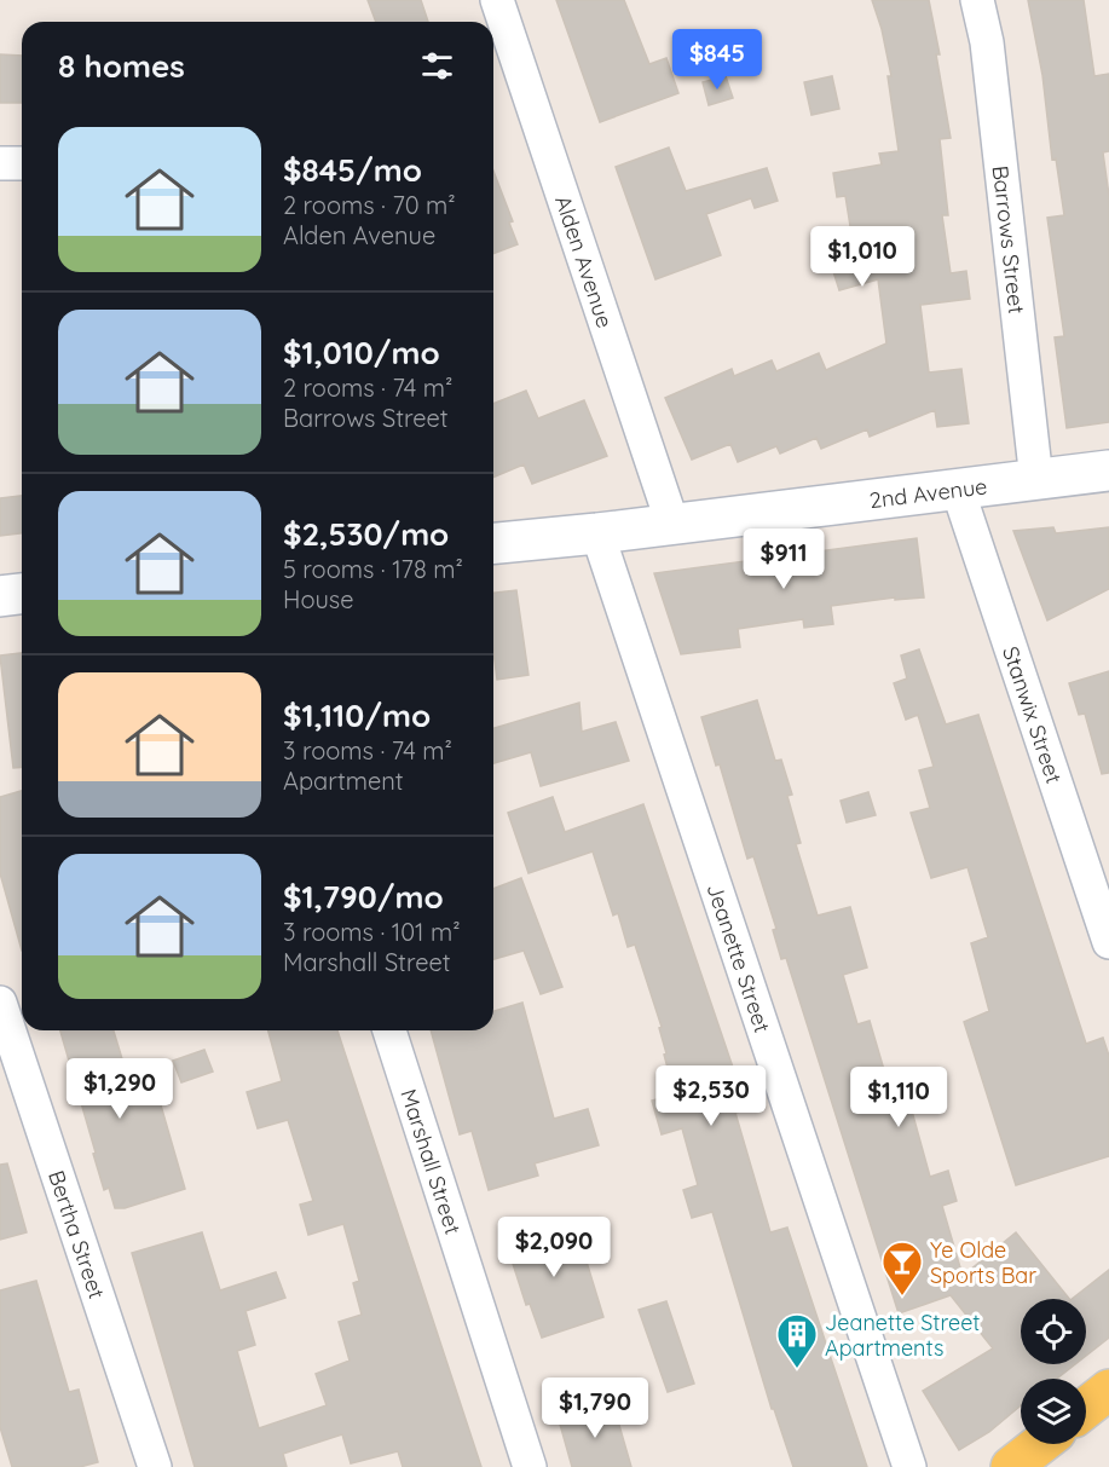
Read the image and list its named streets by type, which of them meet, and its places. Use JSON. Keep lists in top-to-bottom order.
{
  "streets": {
    "street": [
      "Barrows Street",
      "Alden Avenue",
      "2nd Avenue",
      "Stanwix Street",
      "Jeanette Street",
      "Marshall Street",
      "Bertha Street"
    ]
  },
  "crossings": [
    ["Barrows Street", "2nd Avenue"],
    ["Alden Avenue", "2nd Avenue"],
    ["2nd Avenue", "Stanwix Street"],
    ["2nd Avenue", "Jeanette Street"]
  ],
  "places": {
    "bar": ["Ye Olde Sports Bar"],
    "building": ["Jeanette Street Apartments"]
  },
  "page": {
    "heading": "8 homes",
    "price": [
      "$845",
      "$1,010",
      "$911",
      "$1,290",
      "$2,530",
      "$1,110",
      "$2,090",
      "$1,790"
    ],
    "list": [
      {
        "name": "$845/mo",
        "note": "2 rooms · 70 m² · Alden Avenue"
      },
      {
        "name": "$1,010/mo",
        "note": "2 rooms · 74 m² · Barrows Street"
      },
      {
        "name": "$2,530/mo",
        "note": "5 rooms · 178 m² · House"
      },
      {
        "name": "$1,110/mo",
        "note": "3 rooms · 74 m² · Apartment"
      },
      {
        "name": "$1,790/mo",
        "note": "3 rooms · 101 m² · Marshall Street"
      }
    ]
  }
}
